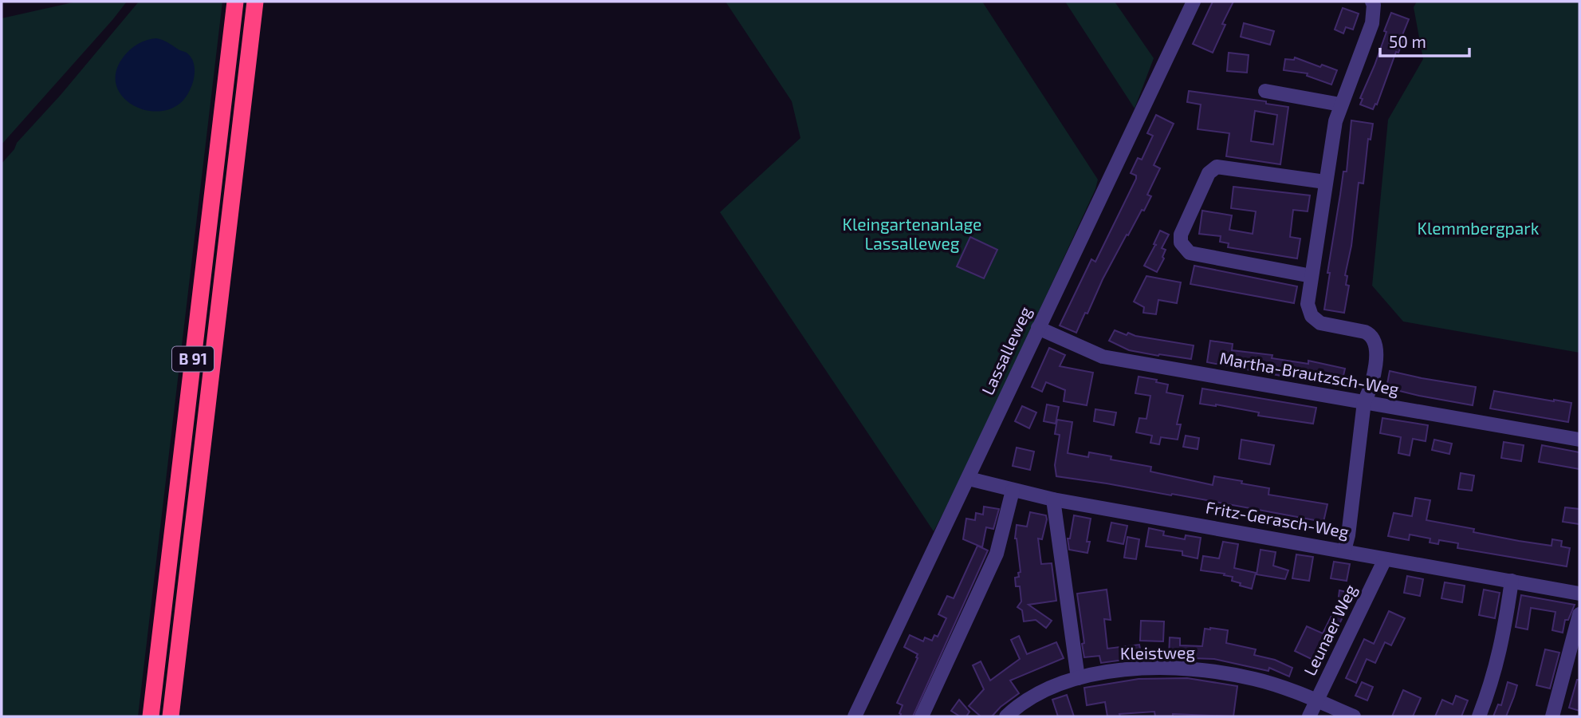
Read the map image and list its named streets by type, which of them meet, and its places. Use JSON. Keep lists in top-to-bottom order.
{
  "streets": {
    "highway": ["B 91"],
    "street": [
      "Lassalleweg",
      "Martha-Brautzsch-Weg",
      "Fritz-Gerasch-Weg",
      "Leunaer Weg",
      "Kleistweg"
    ]
  },
  "crossings": [
    ["Lassalleweg", "Martha-Brautzsch-Weg"],
    ["Lassalleweg", "Fritz-Gerasch-Weg"],
    ["Fritz-Gerasch-Weg", "Leunaer Weg"],
    ["Leunaer Weg", "Kleistweg"]
  ],
  "parks": ["Kleingartenanlage Lassalleweg", "Klemmbergpark"],
  "scale_bar": "50 m"
}
